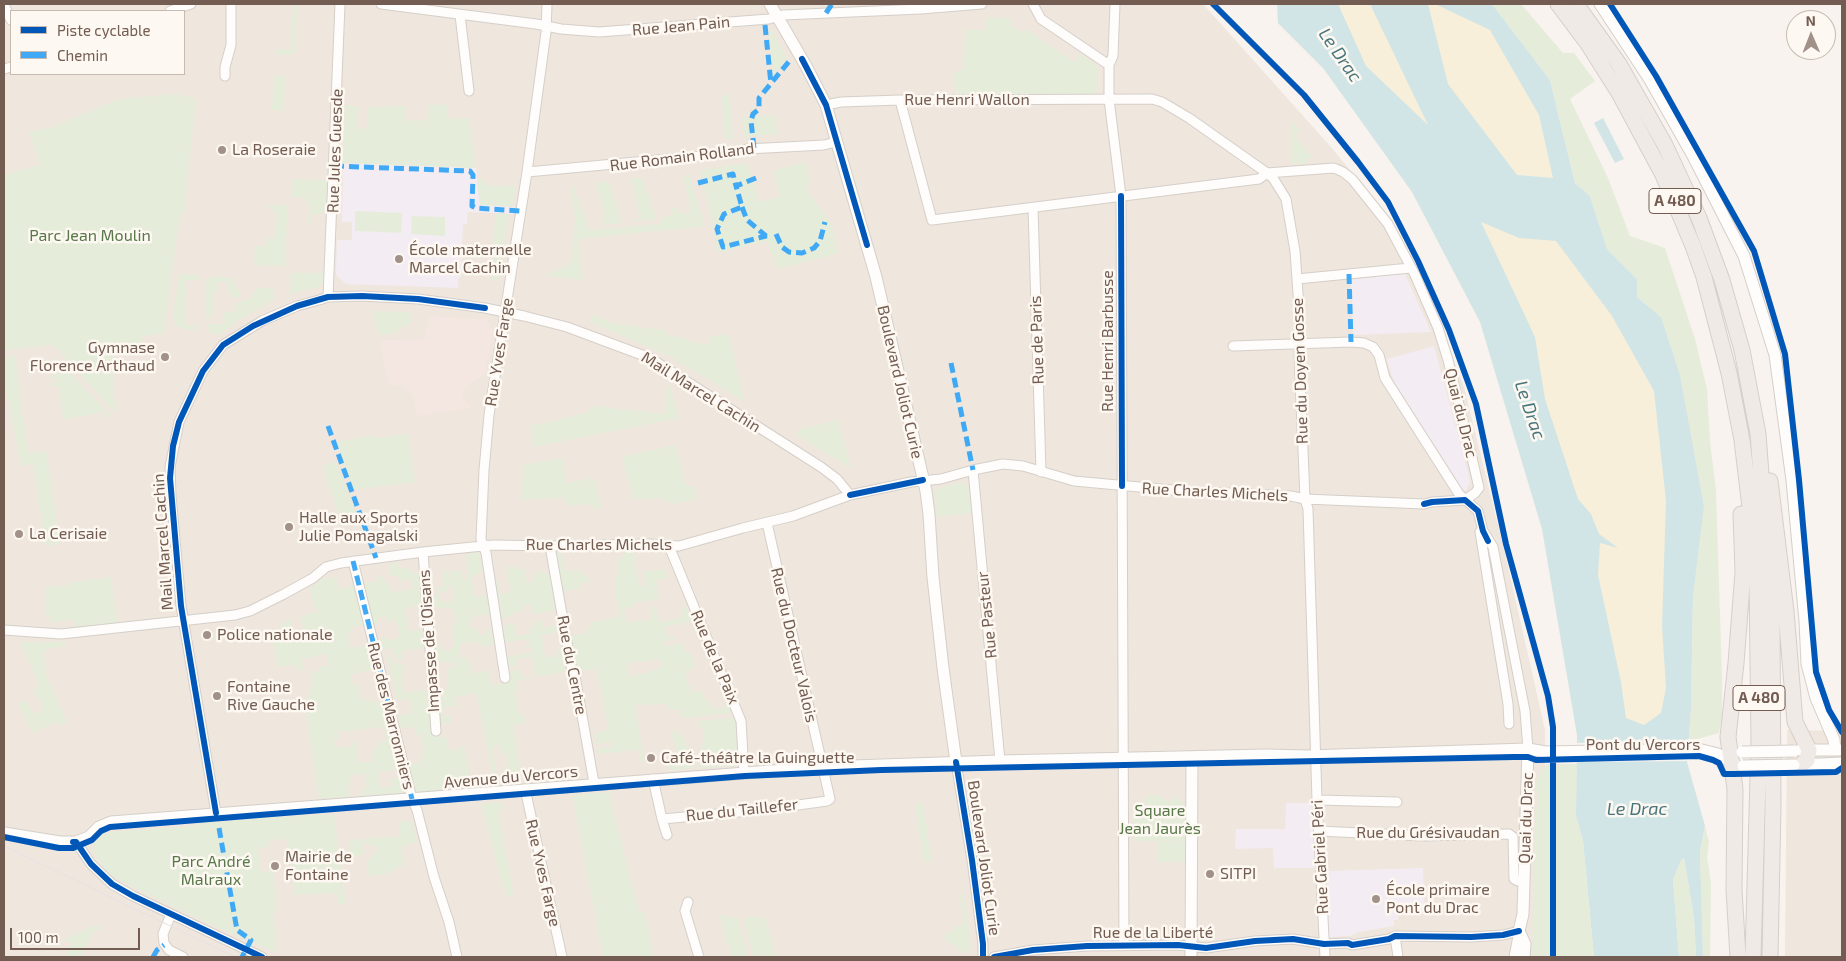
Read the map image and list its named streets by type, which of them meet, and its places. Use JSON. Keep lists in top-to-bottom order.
{
  "streets": {
    "highway": ["A 480"],
    "street": [
      "Rue Jean Pain",
      "Rue Henri Wallon",
      "Rue Jules Guesde",
      "Rue Romain Rolland",
      "Rue de Paris",
      "Rue Henri Barbusse",
      "Rue Yves Farge",
      "Rue du Doyen Gosse",
      "Boulevard Joliot Curie",
      "Mail Marcel Cachin",
      "Quai du Drac",
      "Rue Charles Michels",
      "Rue Pasteur",
      "Impasse de l'Oisans",
      "Rue du Docteur Valois",
      "Rue de la Paix",
      "Rue du Centre",
      "Rue des Marronniers",
      "Pont du Vercors",
      "Avenue du Vercors",
      "Rue du Taillefer",
      "Rue du Grésivaudan",
      "Rue Gabriel Péri",
      "Rue de la Liberté"
    ]
  },
  "crossings": [
    ["Rue Jean Pain", "Rue Yves Farge"],
    ["Rue Jean Pain", "Boulevard Joliot Curie"],
    ["Rue Henri Wallon", "Rue Henri Barbusse"],
    ["Rue Henri Wallon", "Rue du Doyen Gosse"],
    ["Rue Henri Wallon", "Boulevard Joliot Curie"],
    ["Rue Jules Guesde", "Mail Marcel Cachin"],
    ["Rue Romain Rolland", "Rue Yves Farge"],
    ["Rue Romain Rolland", "Boulevard Joliot Curie"],
    ["Rue de Paris", "Rue Charles Michels"],
    ["Rue Henri Barbusse", "Rue du Doyen Gosse"],
    ["Rue Henri Barbusse", "Rue Charles Michels"],
    ["Rue Henri Barbusse", "Avenue du Vercors"],
    ["Rue Henri Barbusse", "Rue de la Liberté"],
    ["Rue Yves Farge", "Mail Marcel Cachin"],
    ["Rue Yves Farge", "Rue Charles Michels"],
    ["Rue Yves Farge", "Avenue du Vercors"],
    ["Rue du Doyen Gosse", "Quai du Drac"],
    ["Rue du Doyen Gosse", "Rue Charles Michels"],
    ["Rue du Doyen Gosse", "Avenue du Vercors"],
    ["Rue du Doyen Gosse", "Rue Gabriel Péri"],
    ["Boulevard Joliot Curie", "Rue Charles Michels"],
    ["Boulevard Joliot Curie", "Avenue du Vercors"],
    ["Mail Marcel Cachin", "Rue Charles Michels"],
    ["Mail Marcel Cachin", "Avenue du Vercors"],
    ["Quai du Drac", "Rue Charles Michels"],
    ["Quai du Drac", "Avenue du Vercors"],
    ["Quai du Drac", "Rue du Grésivaudan"],
    ["Quai du Drac", "Rue de la Liberté"],
    ["Rue Charles Michels", "Rue Pasteur"],
    ["Rue Charles Michels", "Impasse de l'Oisans"],
    ["Rue Charles Michels", "Rue du Docteur Valois"],
    ["Rue Charles Michels", "Rue de la Paix"],
    ["Rue Charles Michels", "Rue du Centre"],
    ["Rue Charles Michels", "Rue des Marronniers"],
    ["Rue Pasteur", "Avenue du Vercors"],
    ["Rue du Docteur Valois", "Avenue du Vercors"],
    ["Rue du Docteur Valois", "Rue du Taillefer"],
    ["Rue de la Paix", "Avenue du Vercors"],
    ["Rue du Centre", "Avenue du Vercors"],
    ["Rue des Marronniers", "Avenue du Vercors"],
    ["Pont du Vercors", "Avenue du Vercors"],
    ["Avenue du Vercors", "Rue du Taillefer"],
    ["Avenue du Vercors", "Rue Gabriel Péri"],
    ["Rue du Grésivaudan", "Rue Gabriel Péri"],
    ["Rue Gabriel Péri", "Rue de la Liberté"]
  ],
  "water": ["Le Drac"],
  "parks": ["Parc Jean Moulin", "Square Jean Jaurès", "Parc André Malraux"],
  "places": [
    "La Roseraie",
    "École maternelle Marcel Cachin",
    "Gymnase Florence Arthaud",
    "Halle aux Sports Julie Pomagalski",
    "La Cerisaie",
    "Police nationale",
    "Fontaine Rive Gauche",
    "Café-théâtre la Guinguette",
    "Mairie de Fontaine",
    "SITPI",
    "École primaire Pont du Drac"
  ],
  "legend": ["Piste cyclable", "Chemin"],
  "scale_bar": "100 m",
  "north": "top"
}
